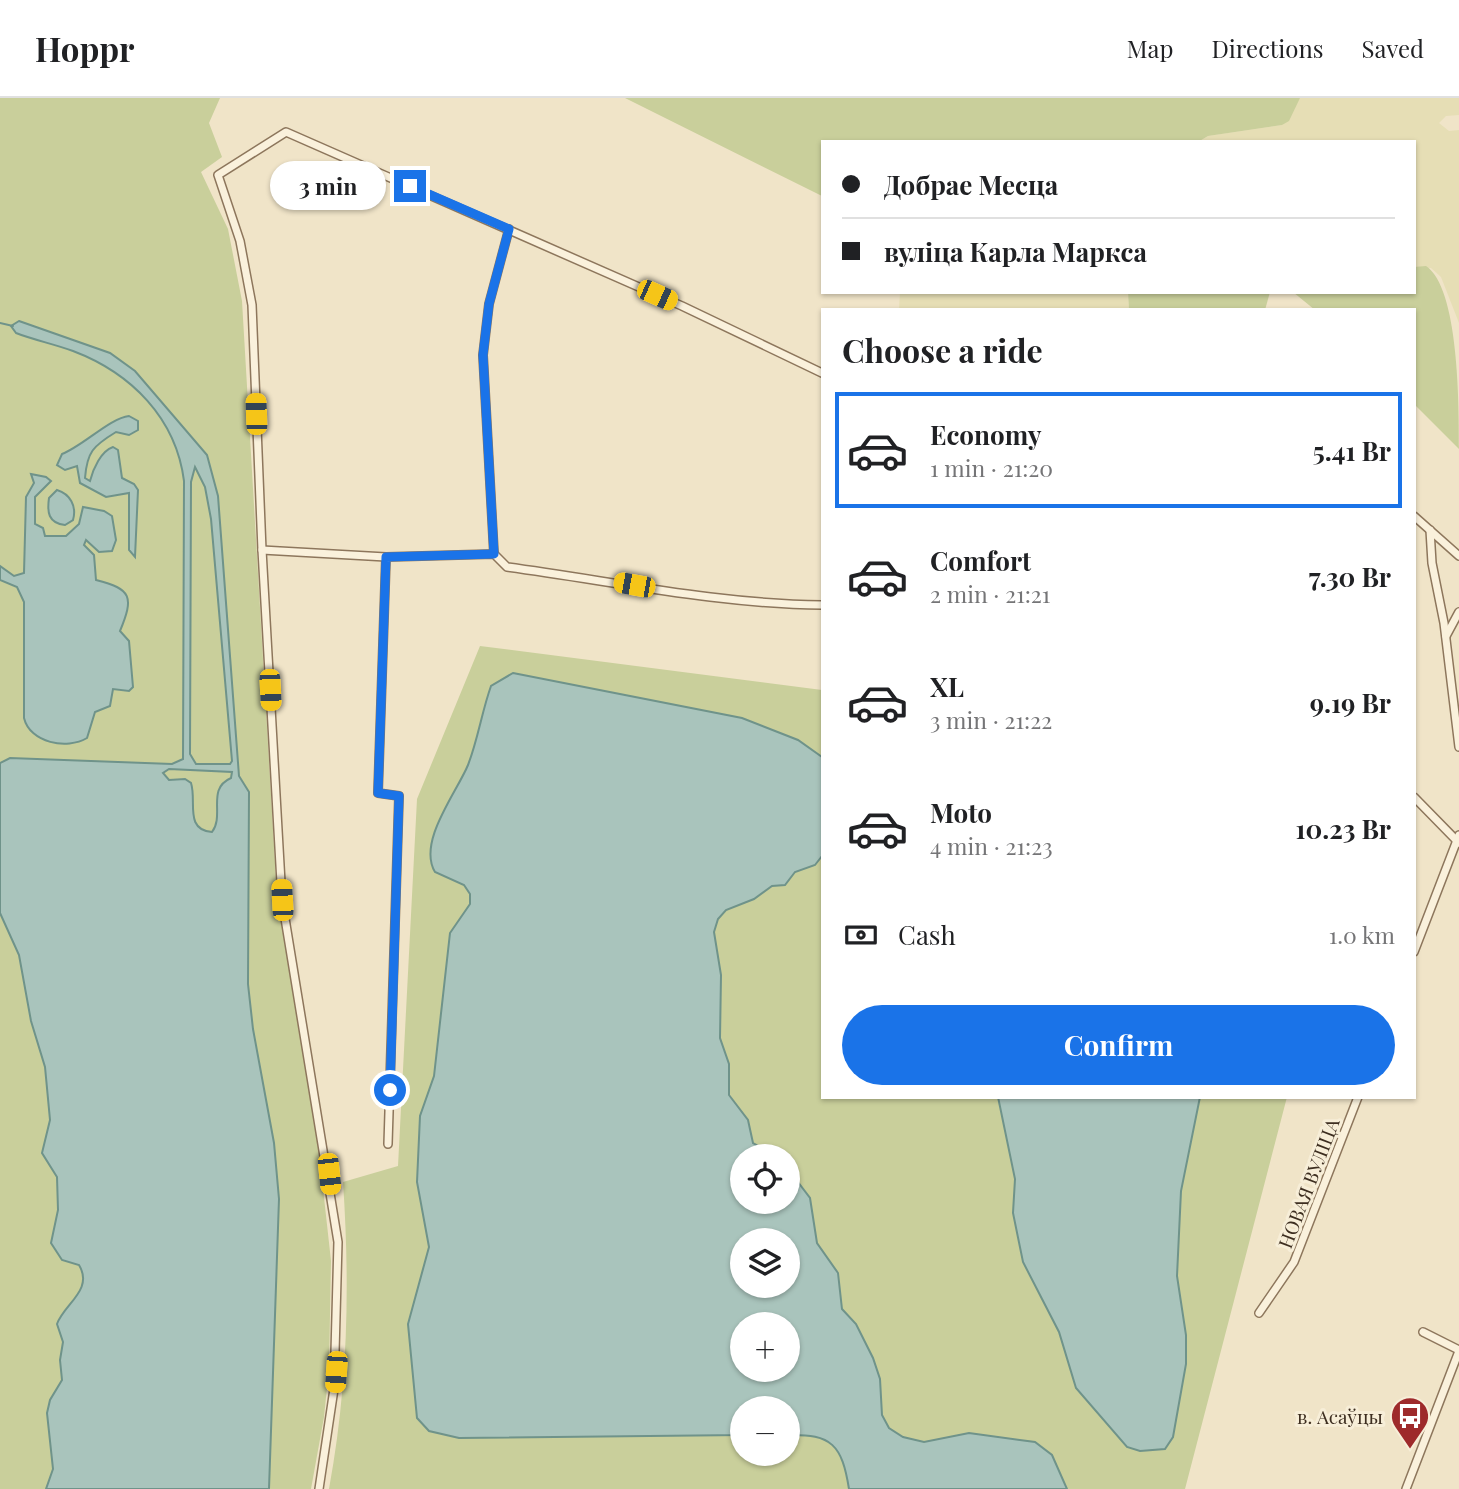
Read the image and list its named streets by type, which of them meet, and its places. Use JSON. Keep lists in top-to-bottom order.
{
  "streets": {
    "street": ["НОВАЯ ВУЛІЦА"]
  },
  "places": {
    "bus stop": ["в. Асаўцы"]
  },
  "page": {
    "header": "Hoppr",
    "nav": ["Map", "Directions", "Saved"],
    "banner": ["Добрае Месца", "вуліца Карла Маркса"],
    "bubble": "3 min",
    "heading": "Choose a ride",
    "list": [
      {
        "name": "Economy",
        "note": "1 min · 21:20",
        "value": "5.41 Br"
      },
      {
        "name": "Comfort",
        "note": "2 min · 21:21",
        "value": "7.30 Br"
      },
      {
        "name": "XL",
        "note": "3 min · 21:22",
        "value": "9.19 Br"
      },
      {
        "name": "Moto",
        "note": "4 min · 21:23",
        "value": "10.23 Br"
      }
    ],
    "pay": ["Cash", "1.0 km"],
    "buttons": "Confirm",
    "map_buttons": ["+", "−"]
  }
}
